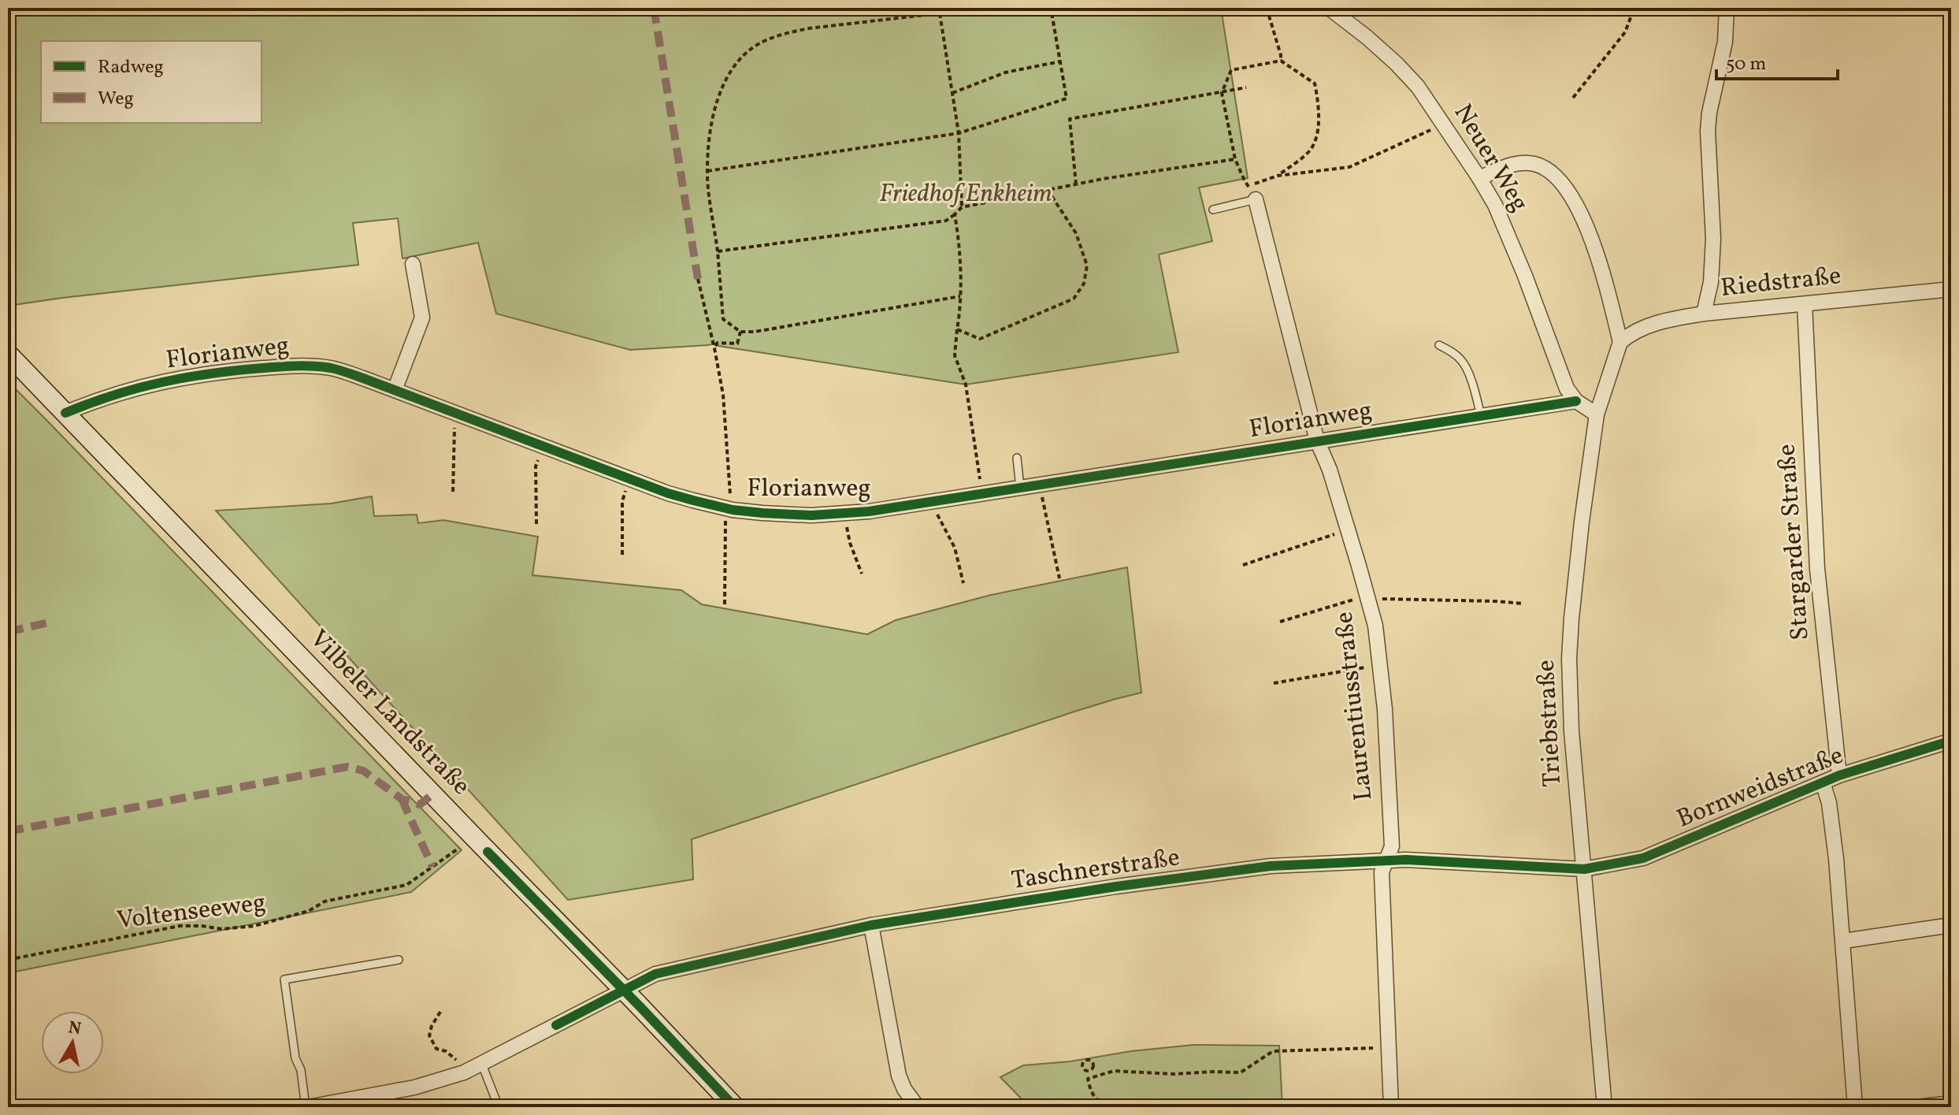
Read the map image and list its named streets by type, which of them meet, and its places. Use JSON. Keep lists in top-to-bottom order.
{
  "streets": {
    "main road": ["Vilbeler Landstraße"],
    "street": [
      "Neuer Weg",
      "Riedstraße",
      "Florianweg",
      "Stargarder Straße",
      "Laurentiusstraße",
      "Triebstraße",
      "Bornweidstraße",
      "Taschnerstraße"
    ],
    "path": ["Voltenseeweg"]
  },
  "crossings": [
    ["Neuer Weg", "Florianweg"],
    ["Riedstraße", "Stargarder Straße"],
    ["Riedstraße", "Triebstraße"],
    ["Florianweg", "Laurentiusstraße"],
    ["Florianweg", "Vilbeler Landstraße"],
    ["Stargarder Straße", "Bornweidstraße"],
    ["Laurentiusstraße", "Taschnerstraße"],
    ["Vilbeler Landstraße", "Taschnerstraße"],
    ["Vilbeler Landstraße", "Voltenseeweg"],
    ["Triebstraße", "Bornweidstraße"],
    ["Triebstraße", "Taschnerstraße"],
    ["Bornweidstraße", "Taschnerstraße"]
  ],
  "parks": ["Friedhof Enkheim"],
  "legend": ["Radweg", "Weg"],
  "scale_bar": "50 m",
  "north": "top"
}
